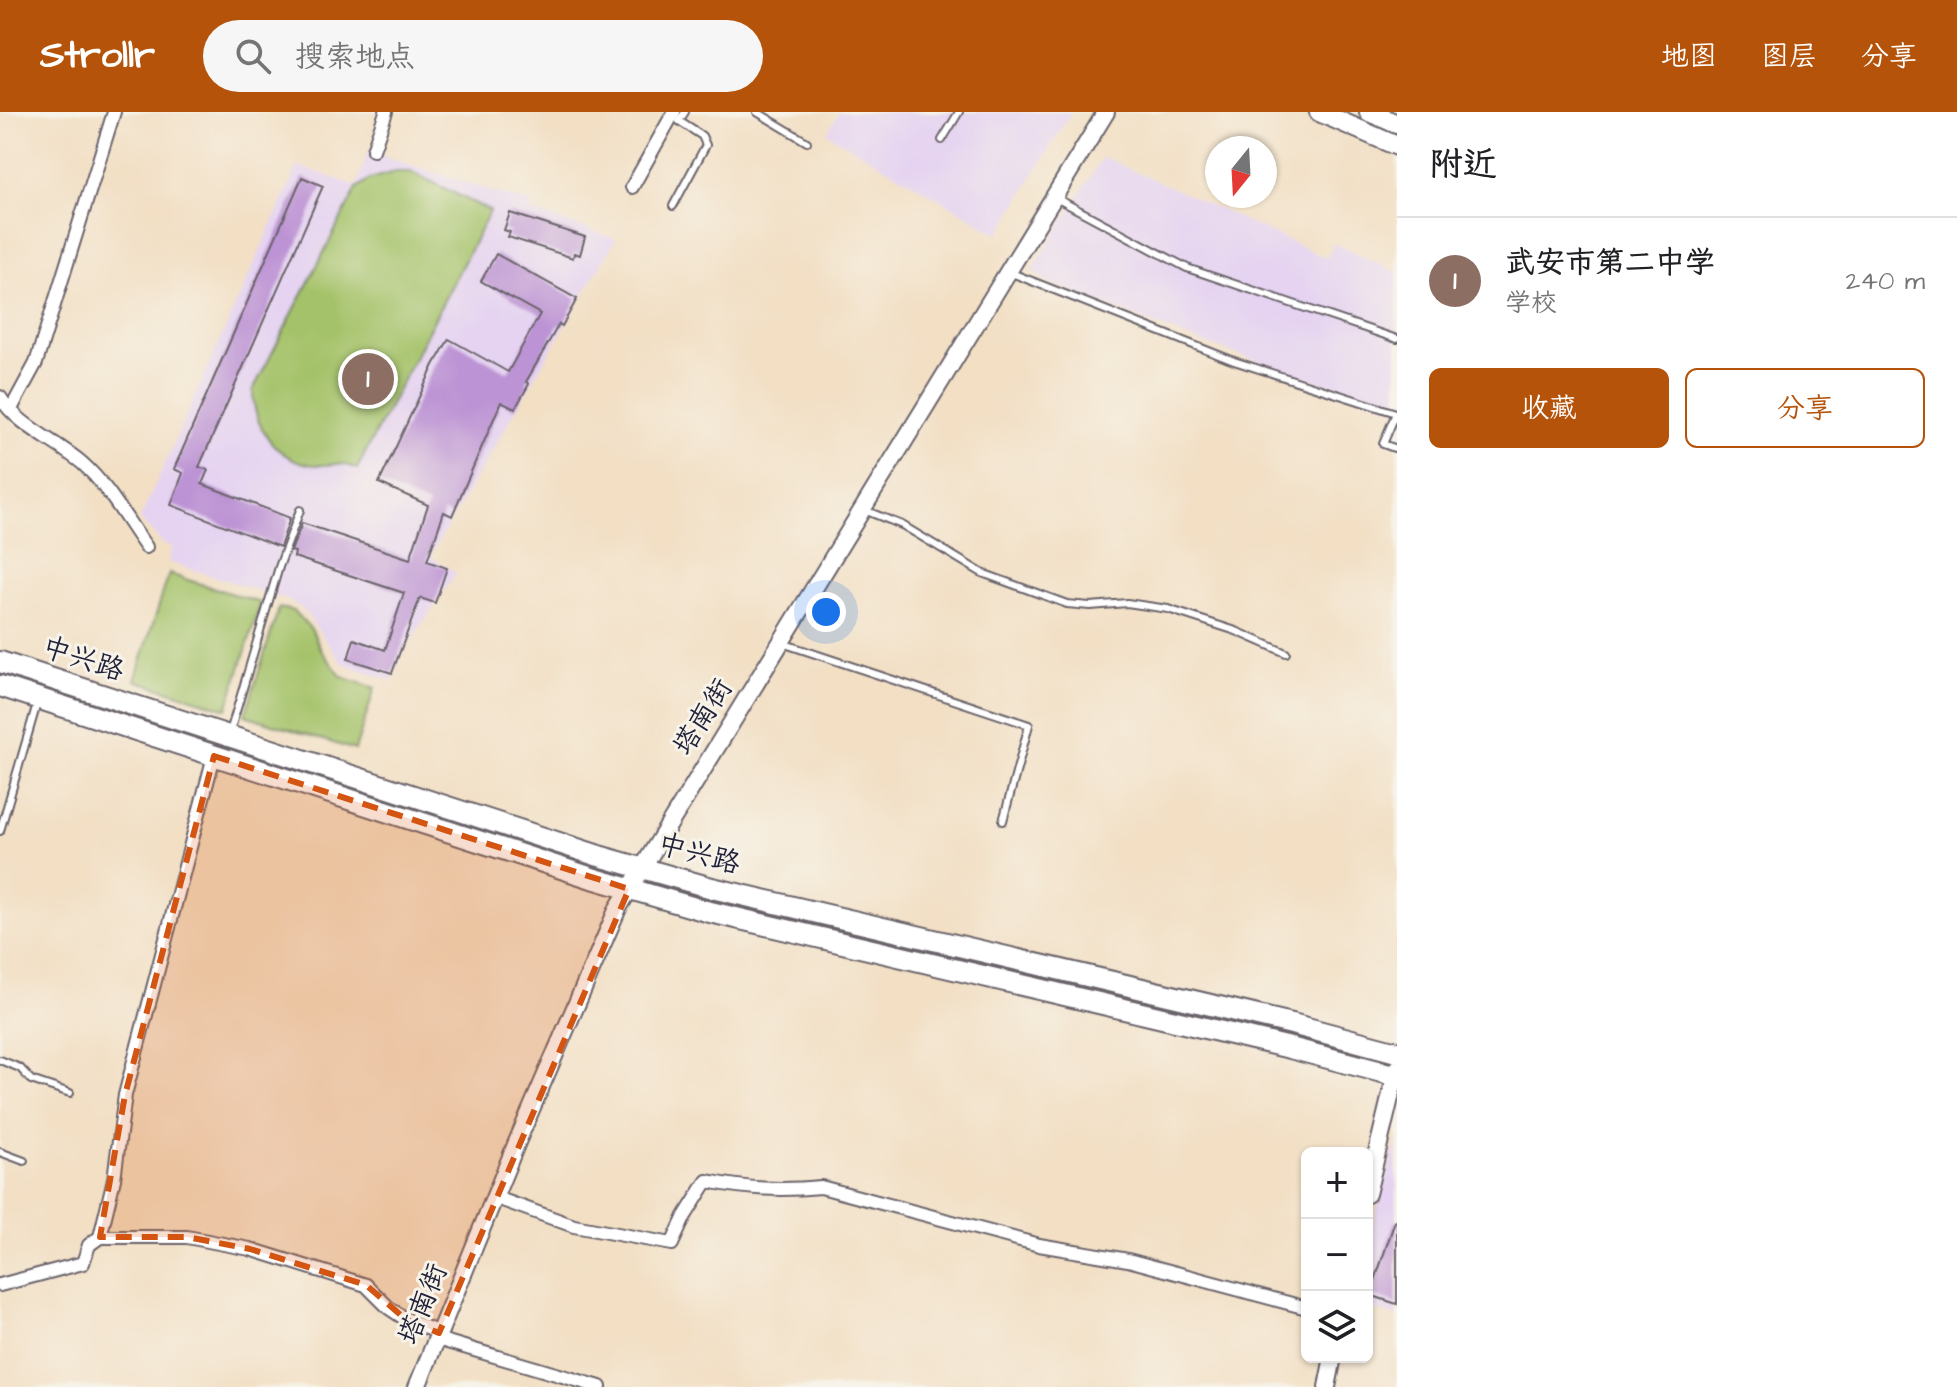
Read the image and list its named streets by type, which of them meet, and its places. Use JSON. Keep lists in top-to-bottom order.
{
  "streets": {
    "main road": ["中兴路"],
    "street": ["塔南街"]
  },
  "crossings": [
    ["中兴路", "塔南街"]
  ],
  "north": "bottom",
  "page": {
    "header": "Strollr",
    "search": "搜索地点",
    "nav": ["地图", "图层", "分享"],
    "heading": "附近",
    "list": [
      {
        "mark": "1",
        "name": "武安市第二中学",
        "note": "学校",
        "value": "240 m"
      }
    ],
    "buttons": ["收藏", "分享"],
    "pins": "1",
    "map_buttons": ["+", "−"]
  }
}
